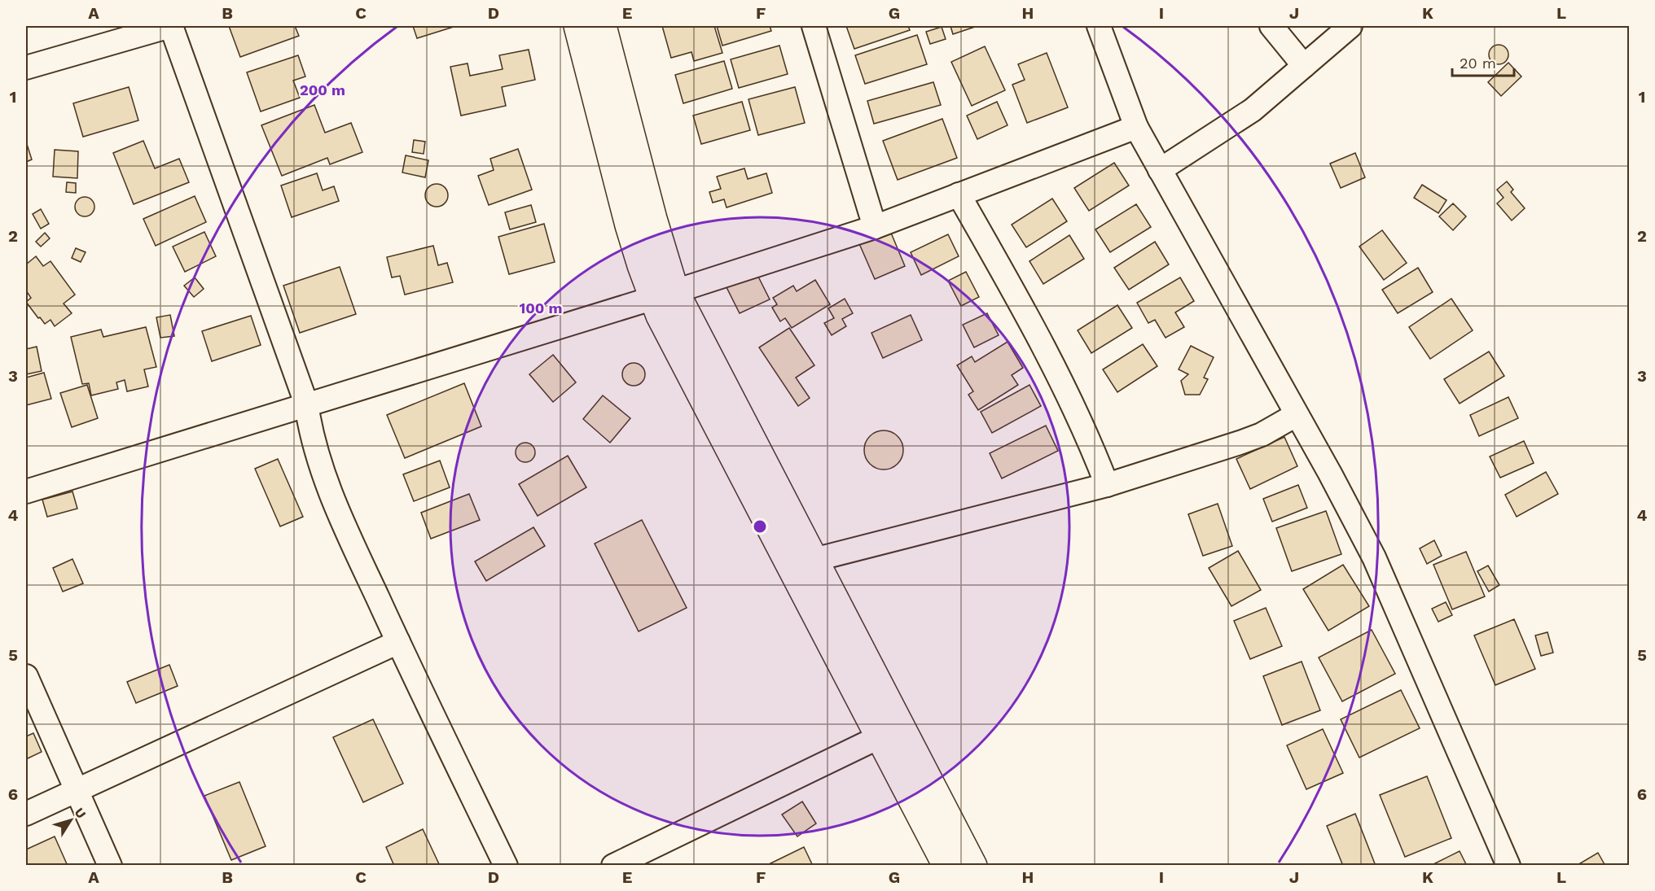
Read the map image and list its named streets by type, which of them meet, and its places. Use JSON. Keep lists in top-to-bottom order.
{
  "scale_bar": "20 m",
  "north": "top right",
  "grid": {
    "columns": [
      "A",
      "B",
      "C",
      "D",
      "E",
      "F",
      "G",
      "H",
      "I",
      "J",
      "K",
      "L"
    ],
    "rows": [
      "1",
      "2",
      "3",
      "4",
      "5",
      "6"
    ]
  },
  "rings": ["200 m", "100 m"]
}
